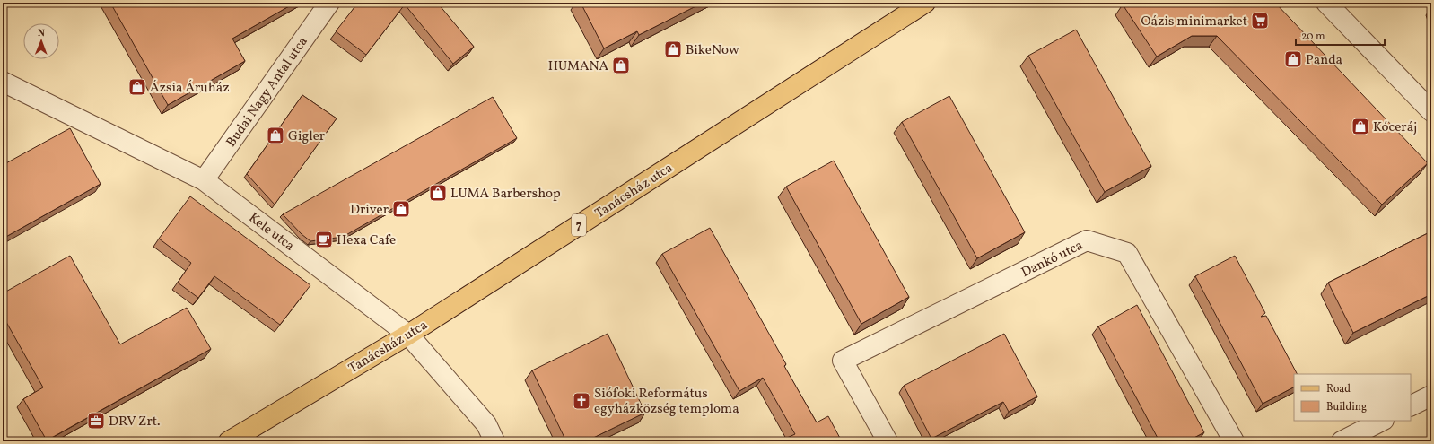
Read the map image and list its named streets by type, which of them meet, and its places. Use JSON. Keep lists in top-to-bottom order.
{
  "streets": {
    "main road": ["Tanácsház utca", "7"],
    "street": ["Budai Nagy Antal utca", "Kele utca", "Dankó utca"]
  },
  "crossings": [
    ["Budai Nagy Antal utca", "Kele utca"],
    ["Tanácsház utca", "Kele utca"]
  ],
  "places": {
    "supermarket": ["Oázis minimarket"],
    "shop": [
      "BikeNow",
      "Panda",
      "HUMANA",
      "Ázsia Áruház",
      "Kóceráj",
      "Gigler",
      "LUMA Barbershop",
      "Driver"
    ],
    "cafe": ["Hexa Cafe"],
    "church": ["Siófoki Református egyházközség temploma"],
    "office": ["DRV Zrt."]
  },
  "legend": ["Road", "Building"],
  "scale_bar": "20 m",
  "north": "top"
}
